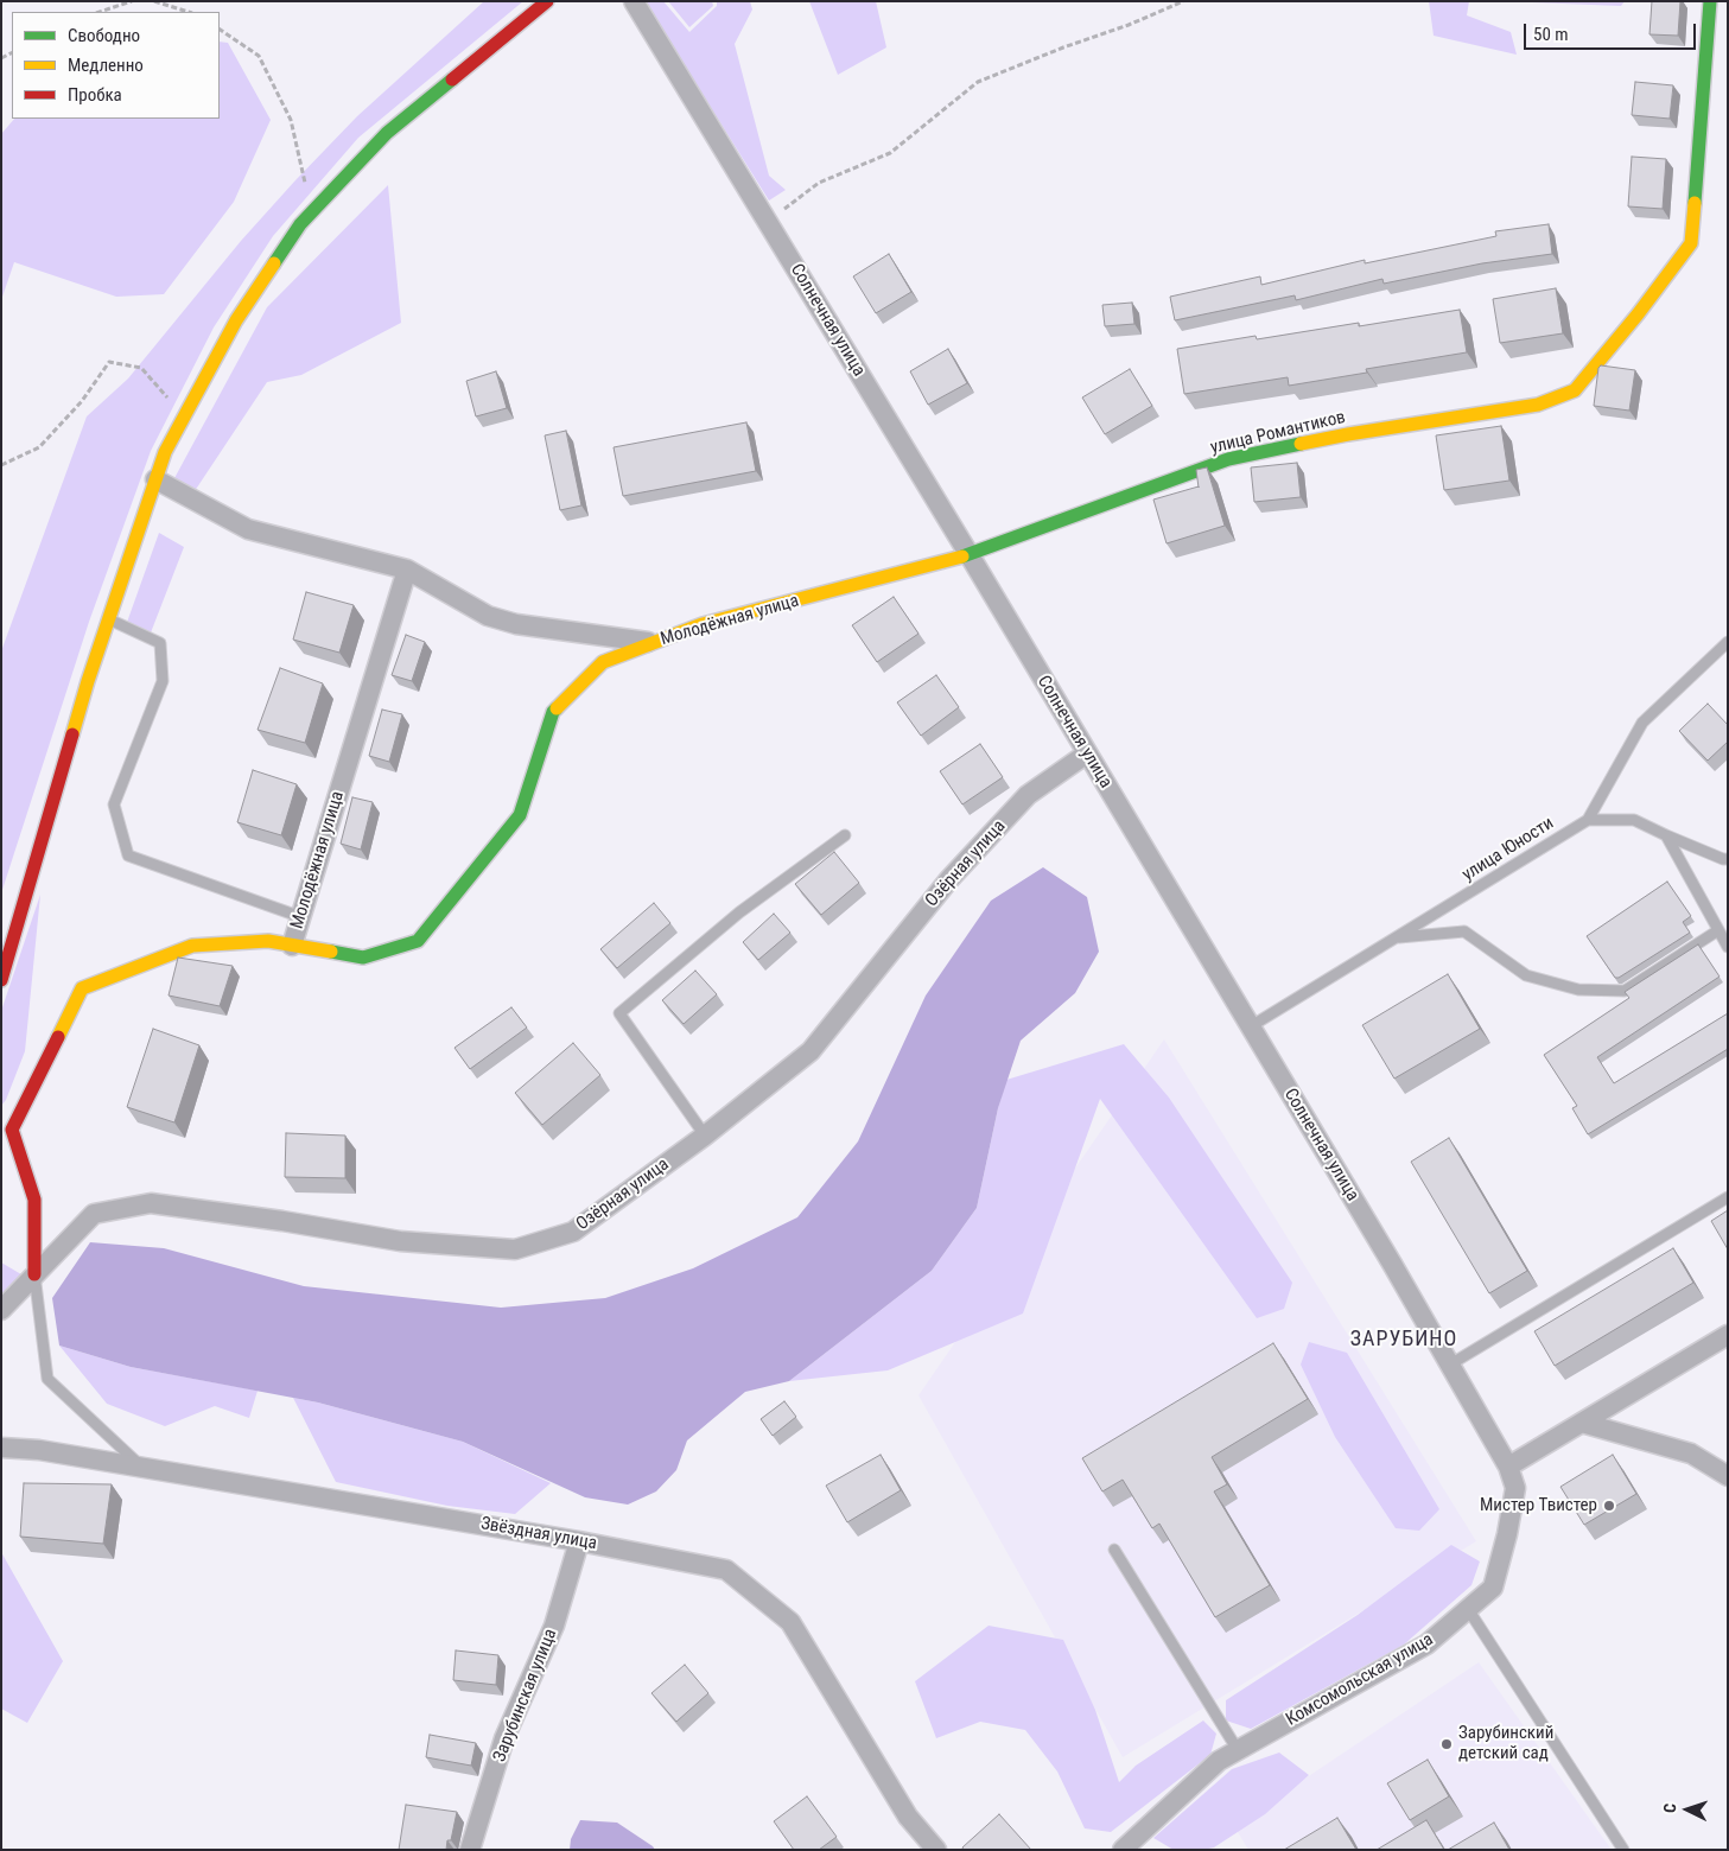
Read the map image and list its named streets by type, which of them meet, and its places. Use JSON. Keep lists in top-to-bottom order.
{
  "streets": {
    "street": [
      "Солнечная улица",
      "улица Романтиков",
      "Молодёжная улица",
      "Озёрная улица",
      "Звёздная улица",
      "Комсомольская улица",
      "Зарубинская улица"
    ],
    "lane": ["улица Юности"]
  },
  "crossings": [
    ["Солнечная улица", "улица Романтиков"],
    ["Солнечная улица", "Молодёжная улица"],
    ["Солнечная улица", "улица Юности"],
    ["Солнечная улица", "Озёрная улица"],
    ["Солнечная улица", "Комсомольская улица"],
    ["улица Романтиков", "Молодёжная улица"],
    ["Молодёжная улица", "Озёрная улица"],
    ["Звёздная улица", "Зарубинская улица"]
  ],
  "districts": ["ЗАРУБИНО"],
  "places": ["Мистер Твистер", "Зарубинский детский сад"],
  "legend": ["Свободно", "Медленно", "Пробка"],
  "scale_bar": "50 m",
  "north": "left"
}
